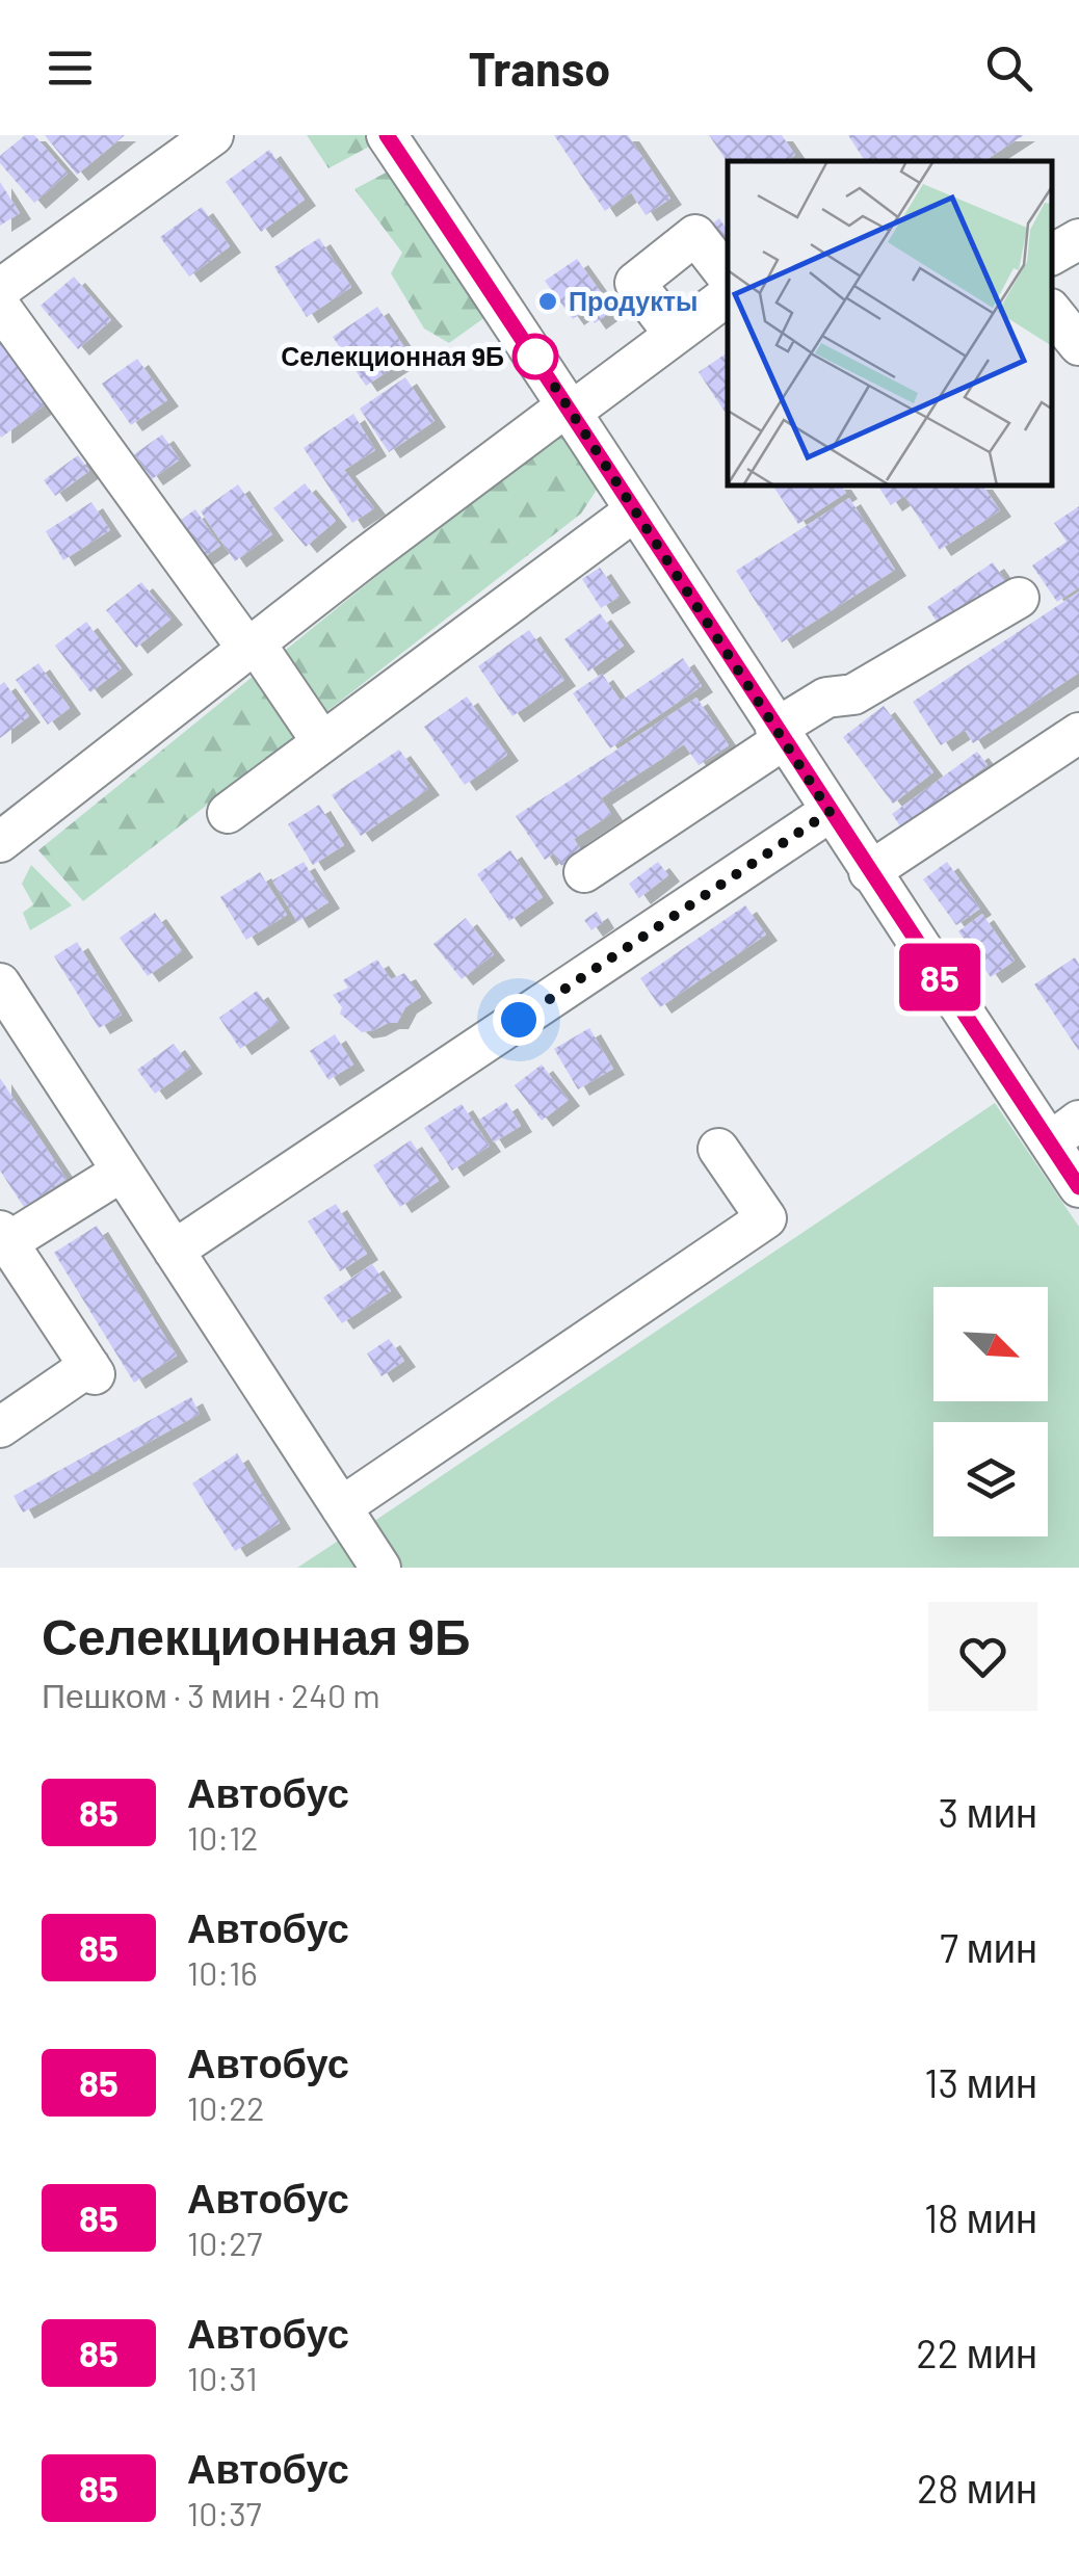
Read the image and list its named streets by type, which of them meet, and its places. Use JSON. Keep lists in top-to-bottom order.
{
  "places": ["Продукты", "Селекционная 9Б"],
  "lines": ["bus line 85"],
  "north": "bottom right",
  "page": {
    "header": "Transo",
    "on_map": "85",
    "heading": ["Селекционная 9Б", "Пешком · 3 мин · 240 m"],
    "list": [
      {
        "mark": "85",
        "name": "Автобус",
        "note": "10:12",
        "value": "3 мин"
      },
      {
        "mark": "85",
        "name": "Автобус",
        "note": "10:16",
        "value": "7 мин"
      },
      {
        "mark": "85",
        "name": "Автобус",
        "note": "10:22",
        "value": "13 мин"
      },
      {
        "mark": "85",
        "name": "Автобус",
        "note": "10:27",
        "value": "18 мин"
      },
      {
        "mark": "85",
        "name": "Автобус",
        "note": "10:31",
        "value": "22 мин"
      },
      {
        "mark": "85",
        "name": "Автобус",
        "note": "10:37",
        "value": "28 мин"
      }
    ]
  }
}
